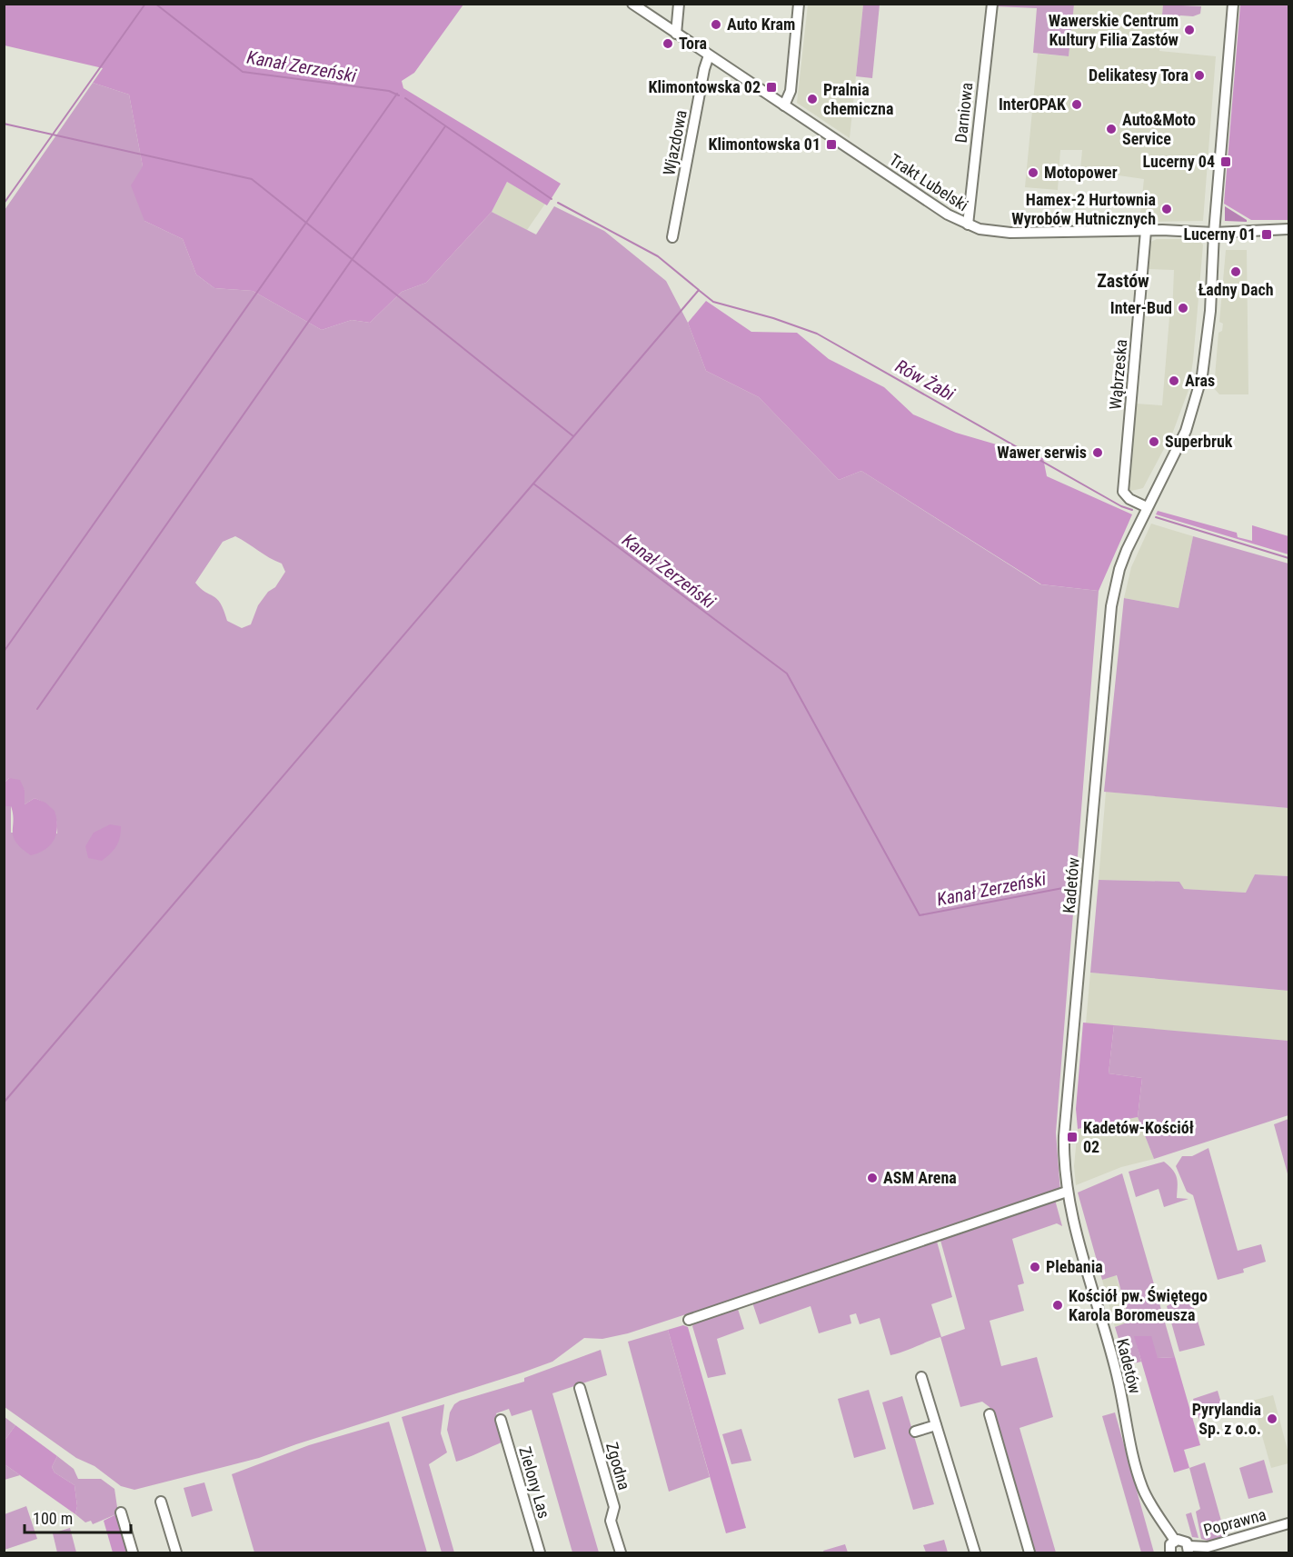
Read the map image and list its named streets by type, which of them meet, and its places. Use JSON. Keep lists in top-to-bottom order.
{
  "streets": {
    "street": [
      "Darniowa",
      "Wjazdowa",
      "Trakt Lubelski",
      "Wąbrzeska",
      "Kadetów",
      "Zgodna",
      "Zielony Las",
      "Poprawna"
    ]
  },
  "crossings": [
    ["Darniowa", "Trakt Lubelski"],
    ["Wjazdowa", "Trakt Lubelski"],
    ["Trakt Lubelski", "Wąbrzeska"],
    ["Trakt Lubelski", "Kadetów"],
    ["Wąbrzeska", "Kadetów"]
  ],
  "districts": ["Zastów"],
  "water": ["Kanał Zerzeński", "Rów Żabi"],
  "places": {
    "other": [
      "Auto Kram",
      "Wawerskie Centrum Kultury Filia Zastów",
      "Tora",
      "Delikatesy Tora",
      "Pralnia chemiczna",
      "InterOPAK",
      "Auto&Moto Service",
      "Motopower",
      "Hamex-2 Hurtownia Wyrobów Hutnicznych",
      "Ładny Dach",
      "Inter-Bud",
      "Aras",
      "Superbruk",
      "Wawer serwis",
      "ASM Arena",
      "Plebania",
      "Kościół pw. Świętego Karola Boromeusza",
      "Pyrylandia Sp. z o.o."
    ],
    "transit": [
      "Klimontowska 02",
      "Klimontowska 01",
      "Lucerny 04",
      "Lucerny 01",
      "Kadetów-Kościół 02"
    ]
  },
  "scale_bar": "100 m"
}
